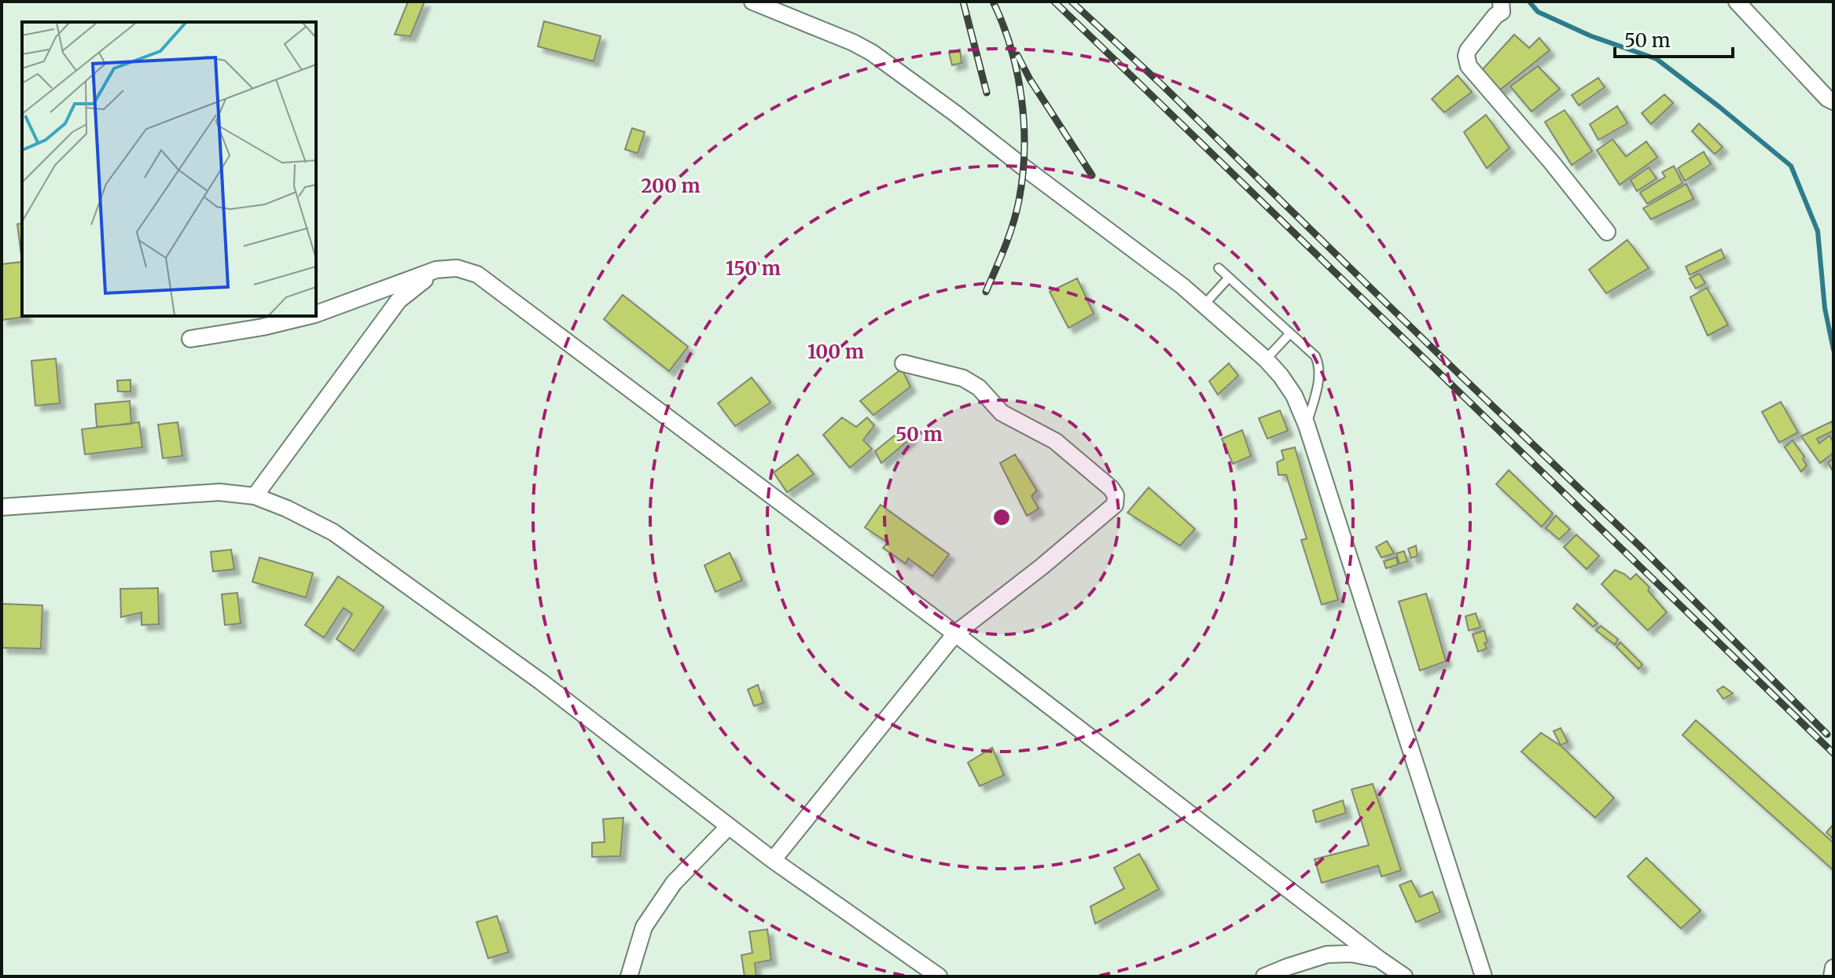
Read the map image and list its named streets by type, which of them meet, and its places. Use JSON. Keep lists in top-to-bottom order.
{
  "scale_bar": "50 m",
  "rings": [
    "200 m",
    "150 m",
    "100 m",
    "50 m"
  ]
}
